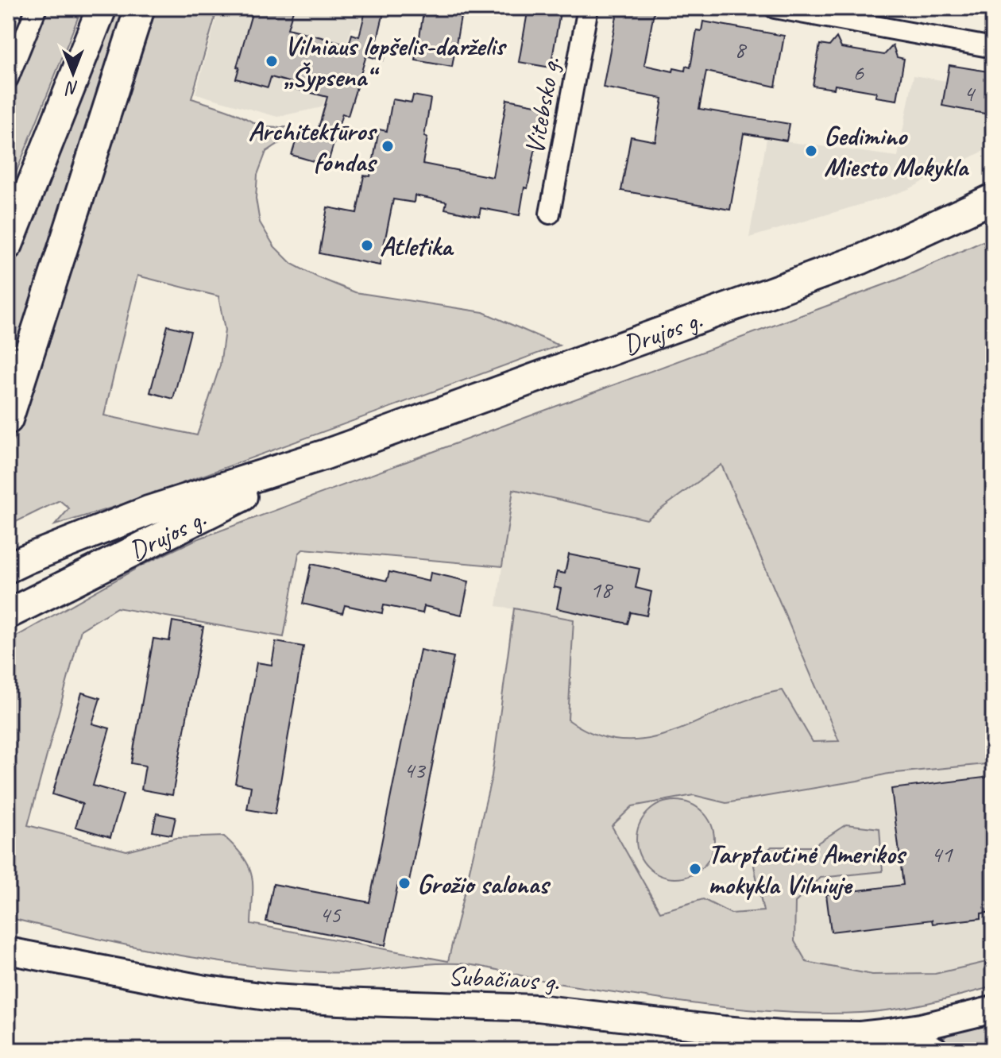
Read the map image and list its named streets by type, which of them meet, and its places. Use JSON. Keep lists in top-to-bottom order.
{
  "streets": {
    "main road": ["Drujos g.", "Subačiaus g."],
    "street": ["Vitebsko g."]
  },
  "places": [
    "Vilniaus lopšelis-darželis „Šypsena“",
    "Architektūros fondas",
    "Gedimino Miesto Mokykla",
    "Atletika",
    "Tarptautinė Amerikos mokykla Vilniuje",
    "Grožio salonas"
  ],
  "house_numbers": [
    "8",
    "6",
    "4",
    "18",
    "43",
    "41",
    "45"
  ],
  "north": "bottom"
}
